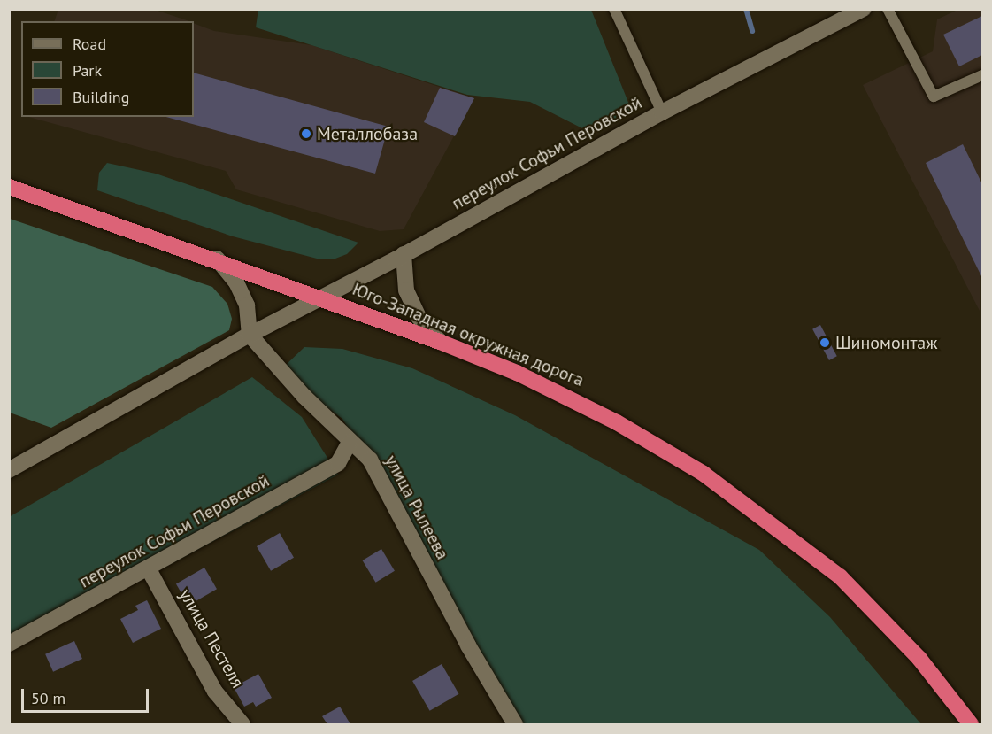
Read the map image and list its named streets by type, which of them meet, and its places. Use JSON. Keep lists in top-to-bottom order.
{
  "streets": {
    "highway": ["Юго-Западная окружная дорога"],
    "street": ["переулок Софьи Перовской", "улица Рылеева", "улица Пестеля"]
  },
  "crossings": [
    ["переулок Софьи Перовской", "Юго-Западная окружная дорога"],
    ["переулок Софьи Перовской", "улица Рылеева"],
    ["переулок Софьи Перовской", "улица Пестеля"]
  ],
  "places": ["Металлобаза", "Шиномонтаж"],
  "legend": ["Road", "Park", "Building"],
  "scale_bar": "50 m"
}
